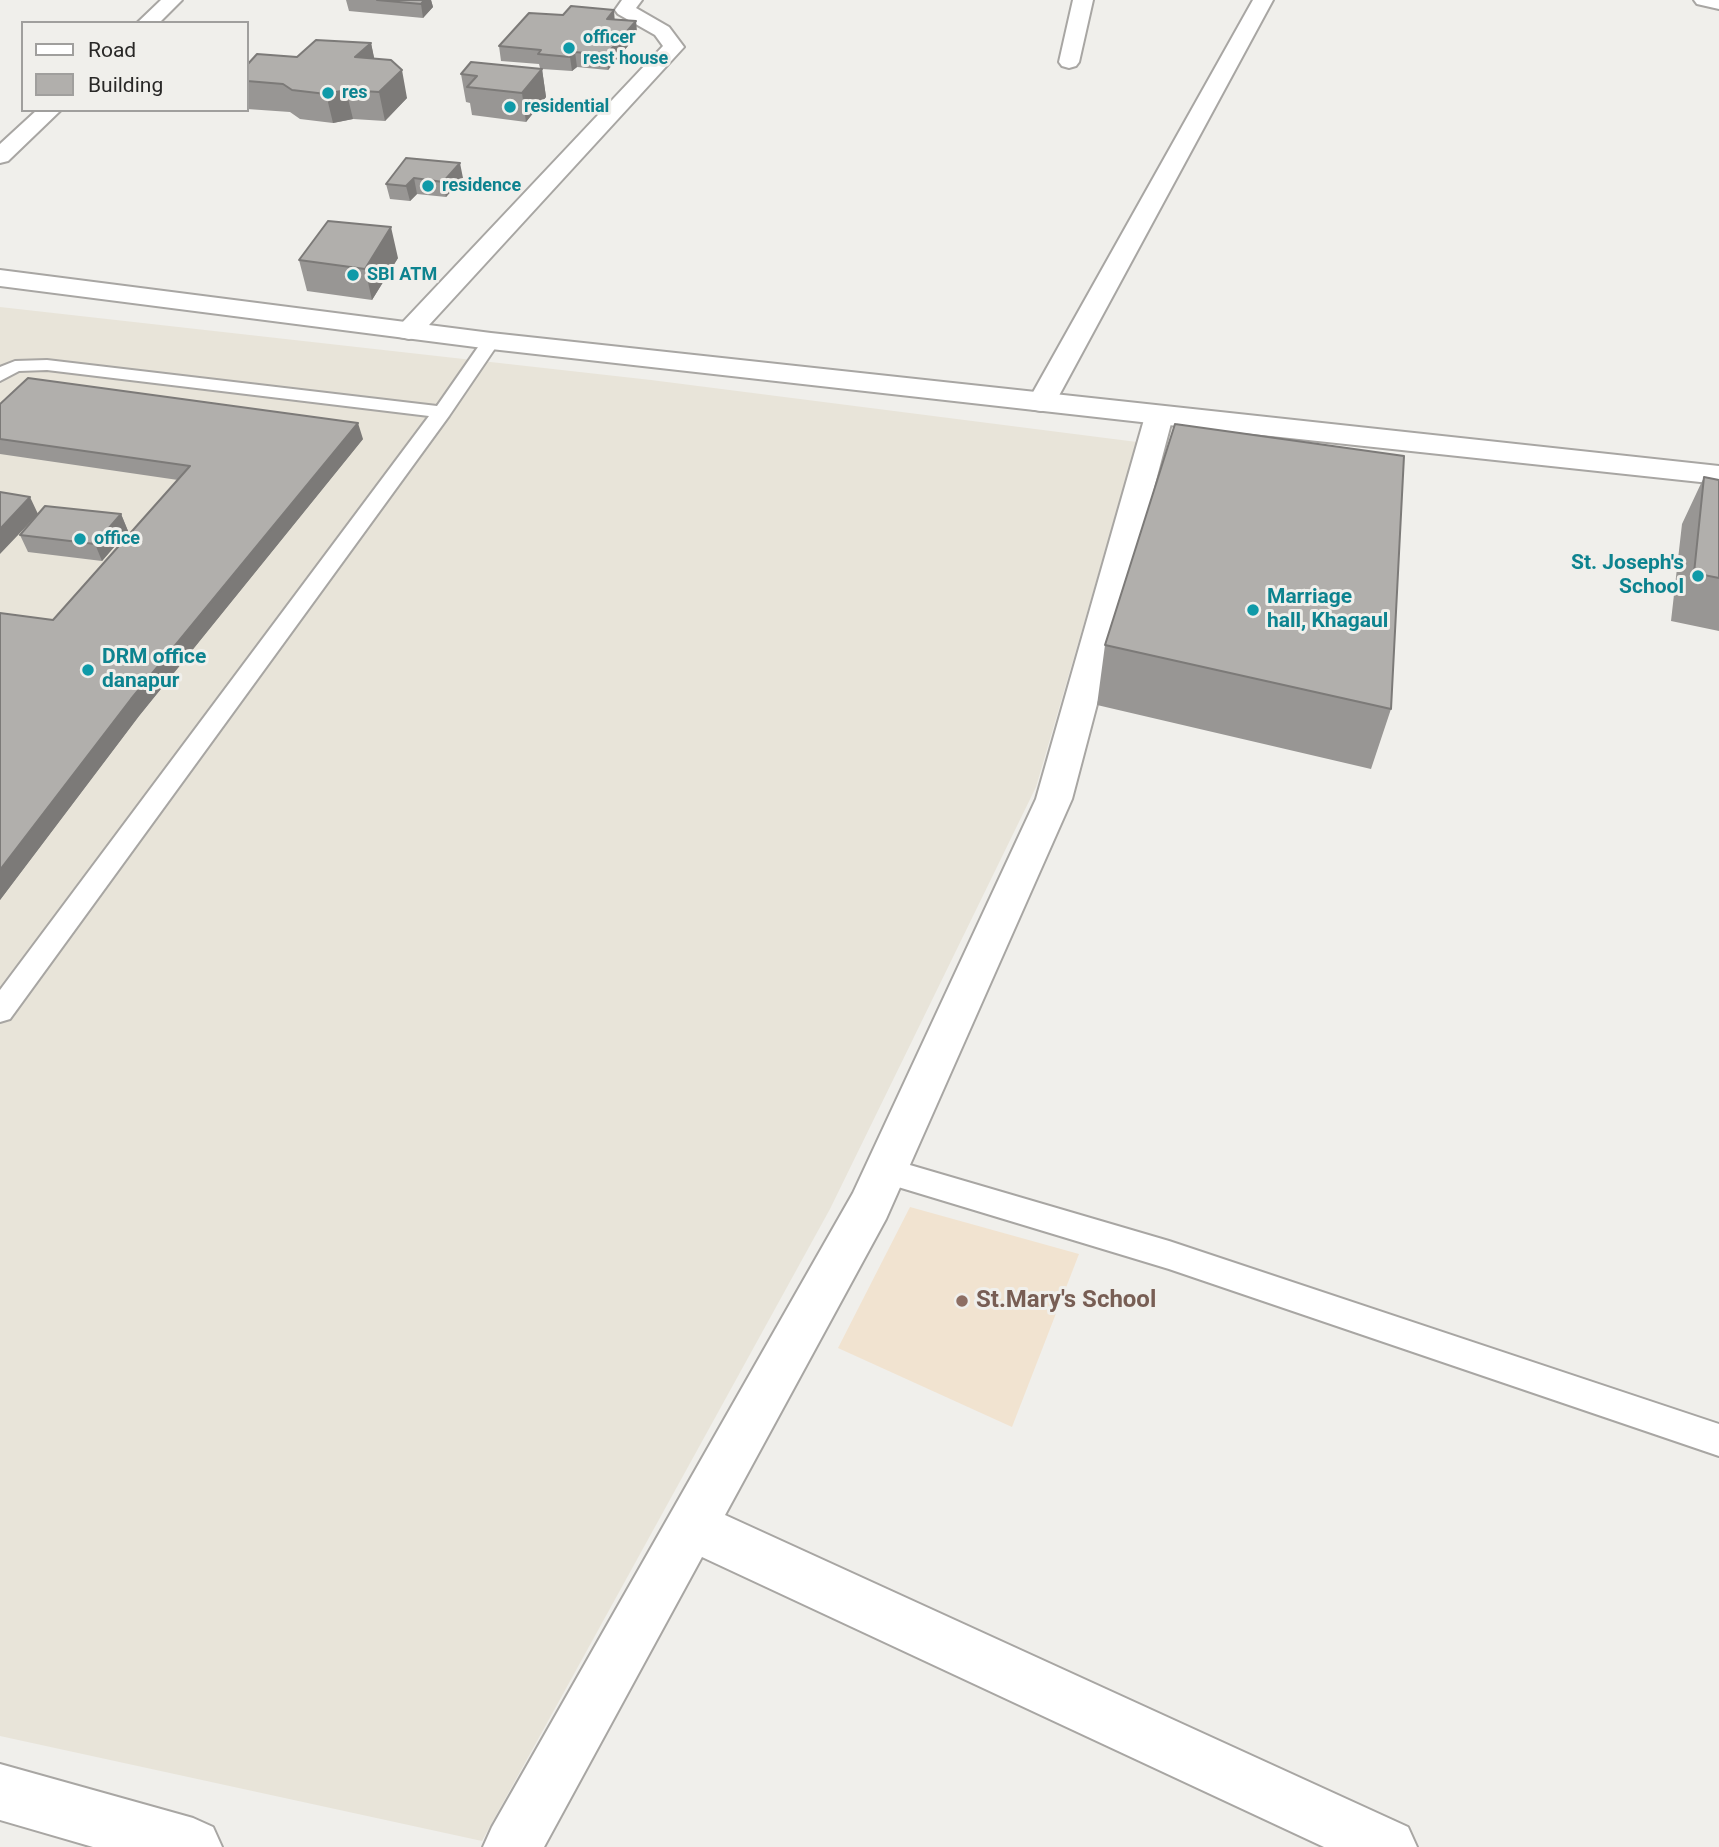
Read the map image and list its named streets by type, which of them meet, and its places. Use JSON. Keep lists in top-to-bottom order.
{
  "places": [
    "officer rest house",
    "res",
    "residential",
    "residence",
    "SBI ATM",
    "office",
    "St. Joseph's School",
    "Marriage hall, Khagaul",
    "DRM office danapur",
    "St.Mary's School"
  ],
  "legend": ["Road", "Building"]
}
